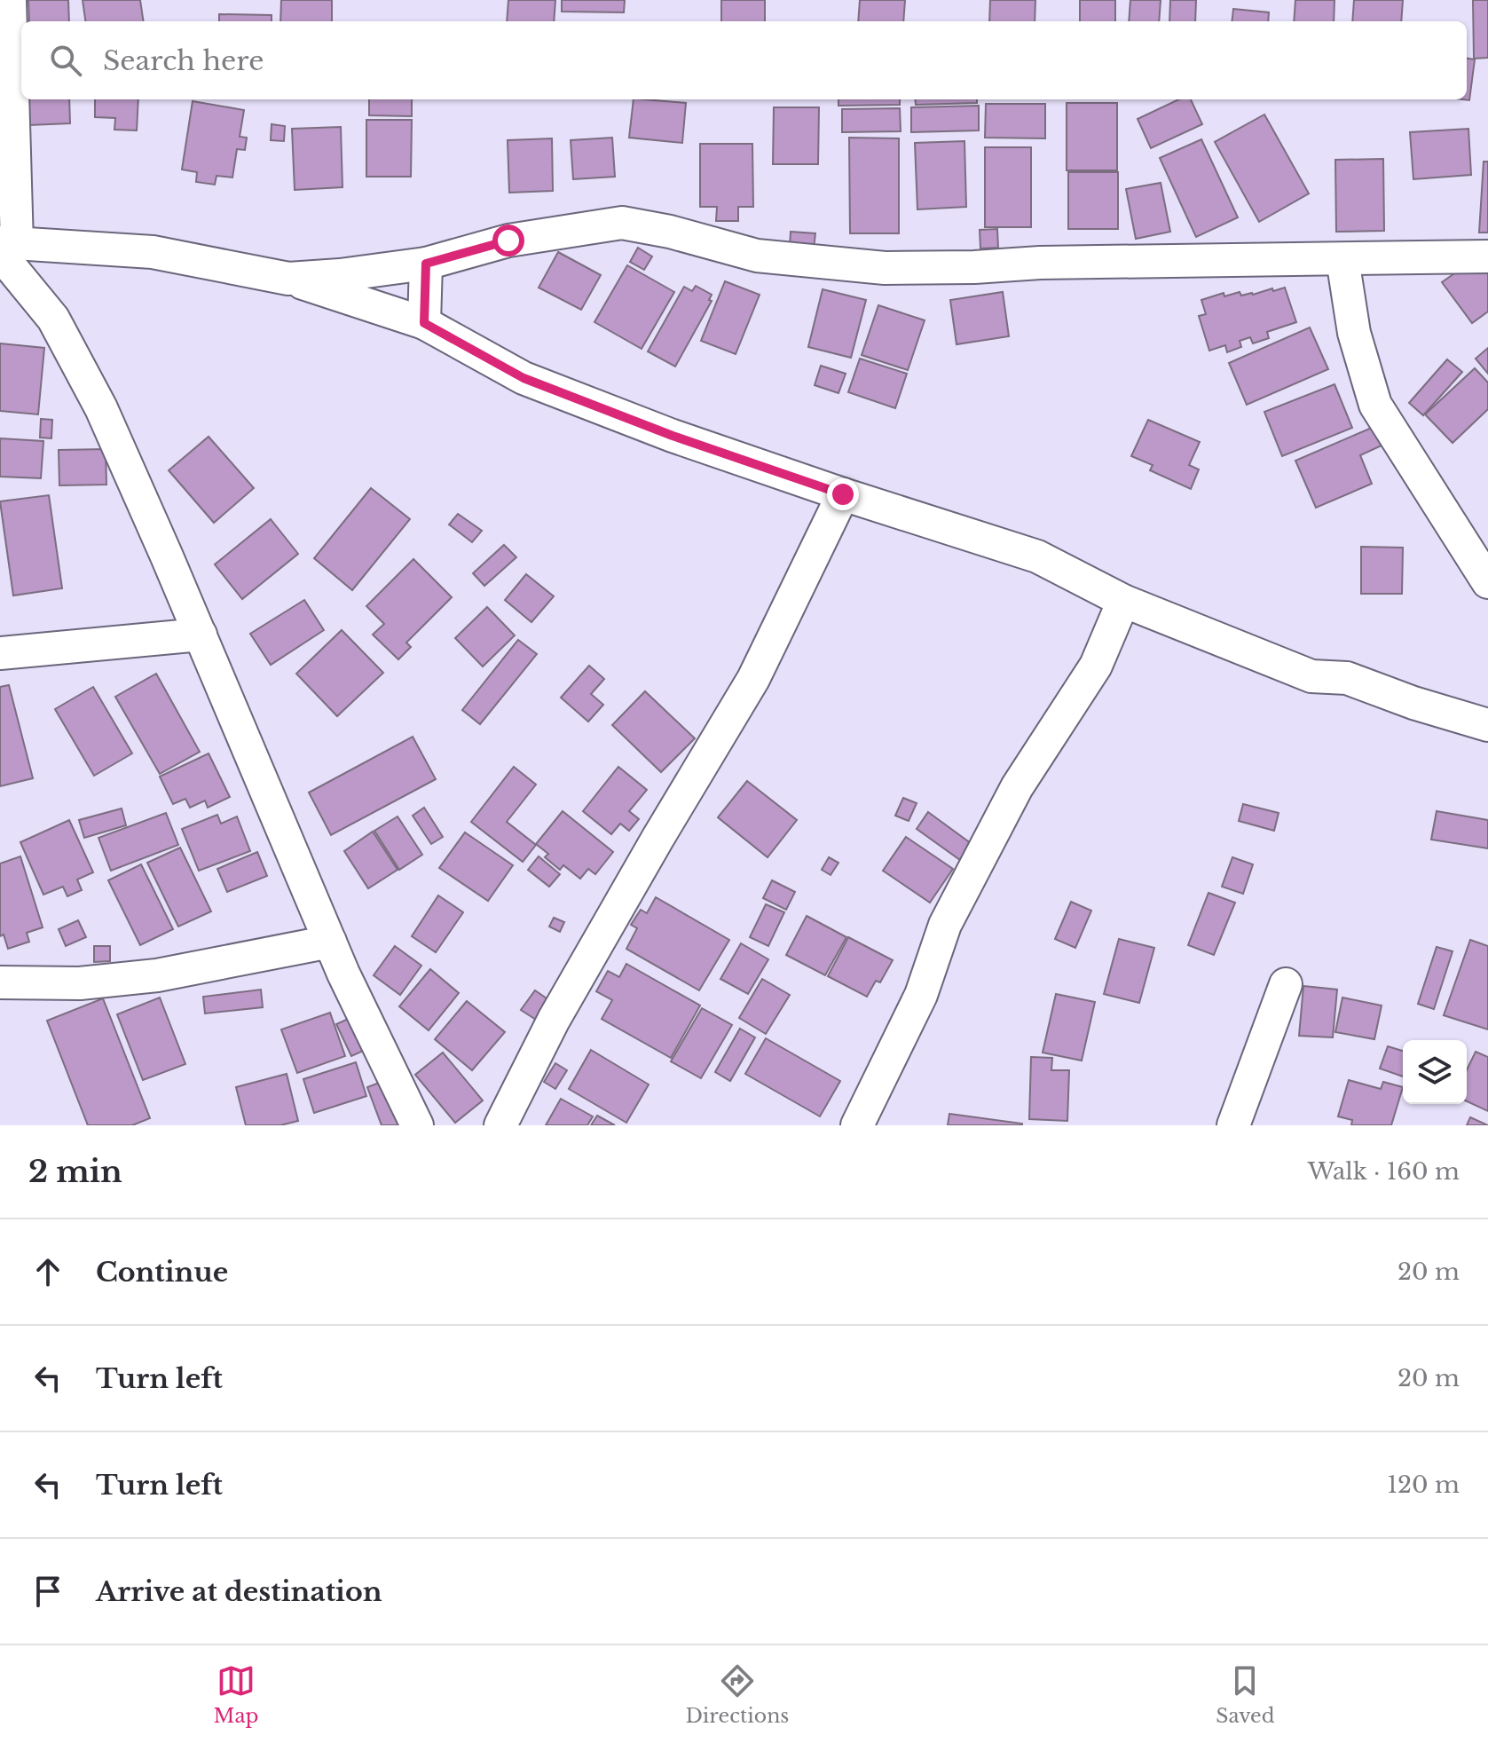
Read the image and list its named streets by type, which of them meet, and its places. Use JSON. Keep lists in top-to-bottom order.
{
  "page": {
    "search": "Search here",
    "heading": ["2 min", "Walk · 160 m"],
    "list": [
      ["Continue", "20 m"],
      ["Turn left", "20 m"],
      ["Turn left", "120 m"],
      "Arrive at destination"
    ],
    "nav": ["Map", "Directions", "Saved"]
  }
}
